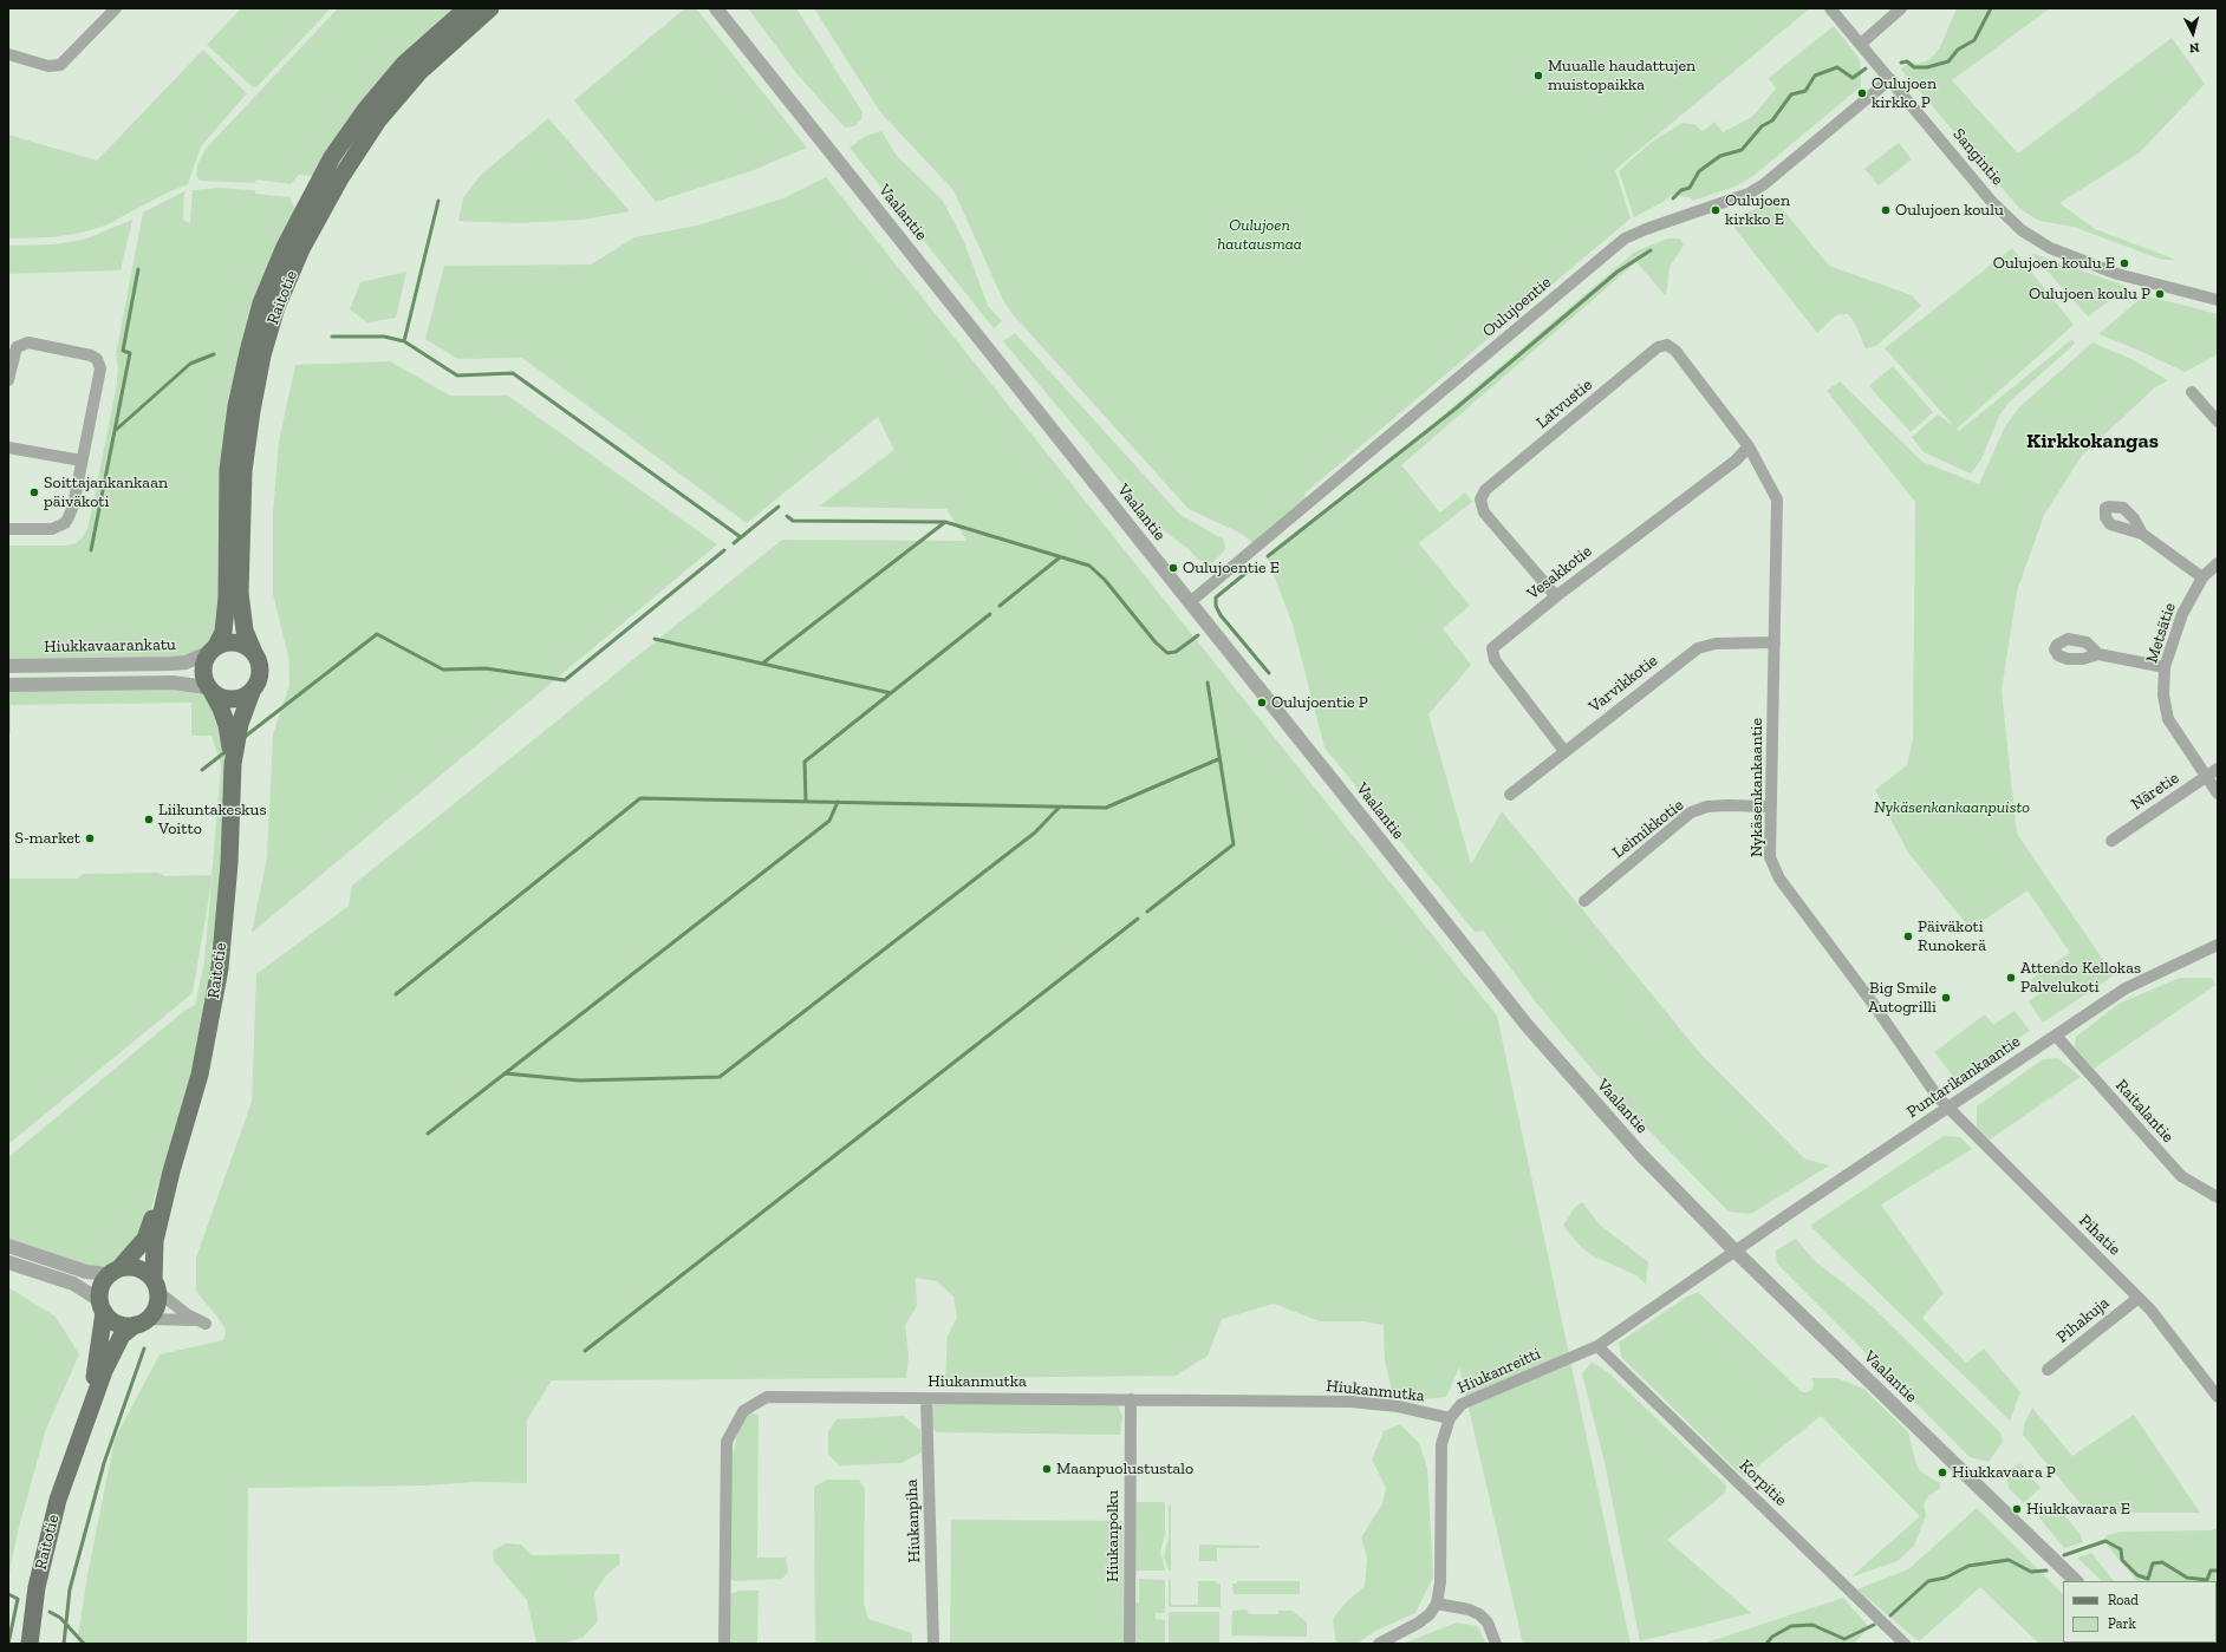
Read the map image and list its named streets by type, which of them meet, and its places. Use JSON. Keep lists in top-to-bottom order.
{
  "streets": {
    "main road": ["Raitotie"],
    "street": [
      "Sangintie",
      "Vaalantie",
      "Oulujoentie",
      "Latvustie",
      "Vesakkotie",
      "Metsätie",
      "Hiukkavaarankatu",
      "Varvikkotie",
      "Nykäsenkankaantie",
      "Näretie",
      "Leimikkotie",
      "Puntarikankaantie",
      "Raitalantie",
      "Pihatie",
      "Pihakuja",
      "Hiukanreitti",
      "Hiukanmutka",
      "Korpitie",
      "Hiukanpiha",
      "Hiukanpolku"
    ]
  },
  "crossings": [
    ["Sangintie", "Oulujoentie"],
    ["Vaalantie", "Oulujoentie"],
    ["Vaalantie", "Puntarikankaantie"],
    ["Vaalantie", "Hiukanreitti"],
    ["Raitotie", "Hiukkavaarankatu"],
    ["Latvustie", "Vesakkotie"],
    ["Latvustie", "Nykäsenkankaantie"],
    ["Vesakkotie", "Varvikkotie"],
    ["Vesakkotie", "Nykäsenkankaantie"],
    ["Metsätie", "Näretie"],
    ["Varvikkotie", "Nykäsenkankaantie"],
    ["Nykäsenkankaantie", "Leimikkotie"],
    ["Nykäsenkankaantie", "Puntarikankaantie"],
    ["Nykäsenkankaantie", "Pihatie"],
    ["Puntarikankaantie", "Raitalantie"],
    ["Puntarikankaantie", "Pihatie"],
    ["Puntarikankaantie", "Hiukanreitti"],
    ["Pihatie", "Pihakuja"],
    ["Hiukanreitti", "Hiukanmutka"],
    ["Hiukanreitti", "Korpitie"],
    ["Hiukanmutka", "Hiukanpiha"],
    ["Hiukanmutka", "Hiukanpolku"]
  ],
  "districts": ["Kirkkokangas"],
  "parks": ["Oulujoen hautausmaa", "Nykäsenkankaanpuisto"],
  "places": [
    "Muualle haudattujen muistopaikka",
    "Oulujoen kirkko P",
    "Oulujoen kirkko E",
    "Oulujoen koulu",
    "Oulujoen koulu E",
    "Oulujoen koulu P",
    "Soittajankankaan päiväkoti",
    "Oulujoentie E",
    "Oulujoentie P",
    "Liikuntakeskus Voitto",
    "S-market",
    "Päiväkoti Runokerä",
    "Attendo Kellokas Palvelukoti",
    "Big Smile Autogrilli",
    "Maanpuolustustalo",
    "Hiukkavaara P",
    "Hiukkavaara E"
  ],
  "legend": ["Road", "Park"],
  "north": "bottom"
}
